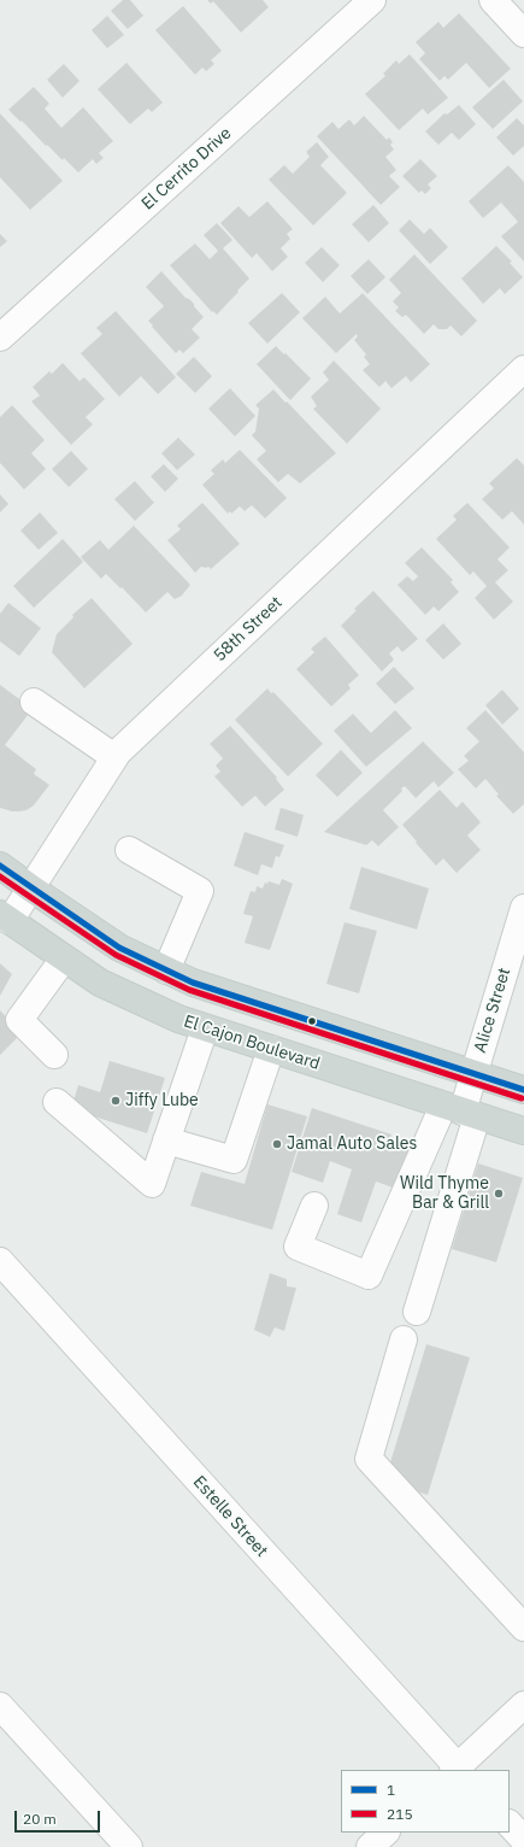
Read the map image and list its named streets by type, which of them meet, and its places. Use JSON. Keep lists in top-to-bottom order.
{
  "streets": {
    "main road": ["El Cajon Boulevard"],
    "street": [
      "El Cerrito Drive",
      "58th Street",
      "Alice Street",
      "Estelle Street"
    ]
  },
  "crossings": [
    ["58th Street", "El Cajon Boulevard"],
    ["Alice Street", "El Cajon Boulevard"]
  ],
  "places": ["Jiffy Lube", "Jamal Auto Sales", "Wild Thyme Bar & Grill"],
  "lines": ["transit line 1", "transit line 215"],
  "legend": ["1", "215"],
  "scale_bar": "20 m"
}
